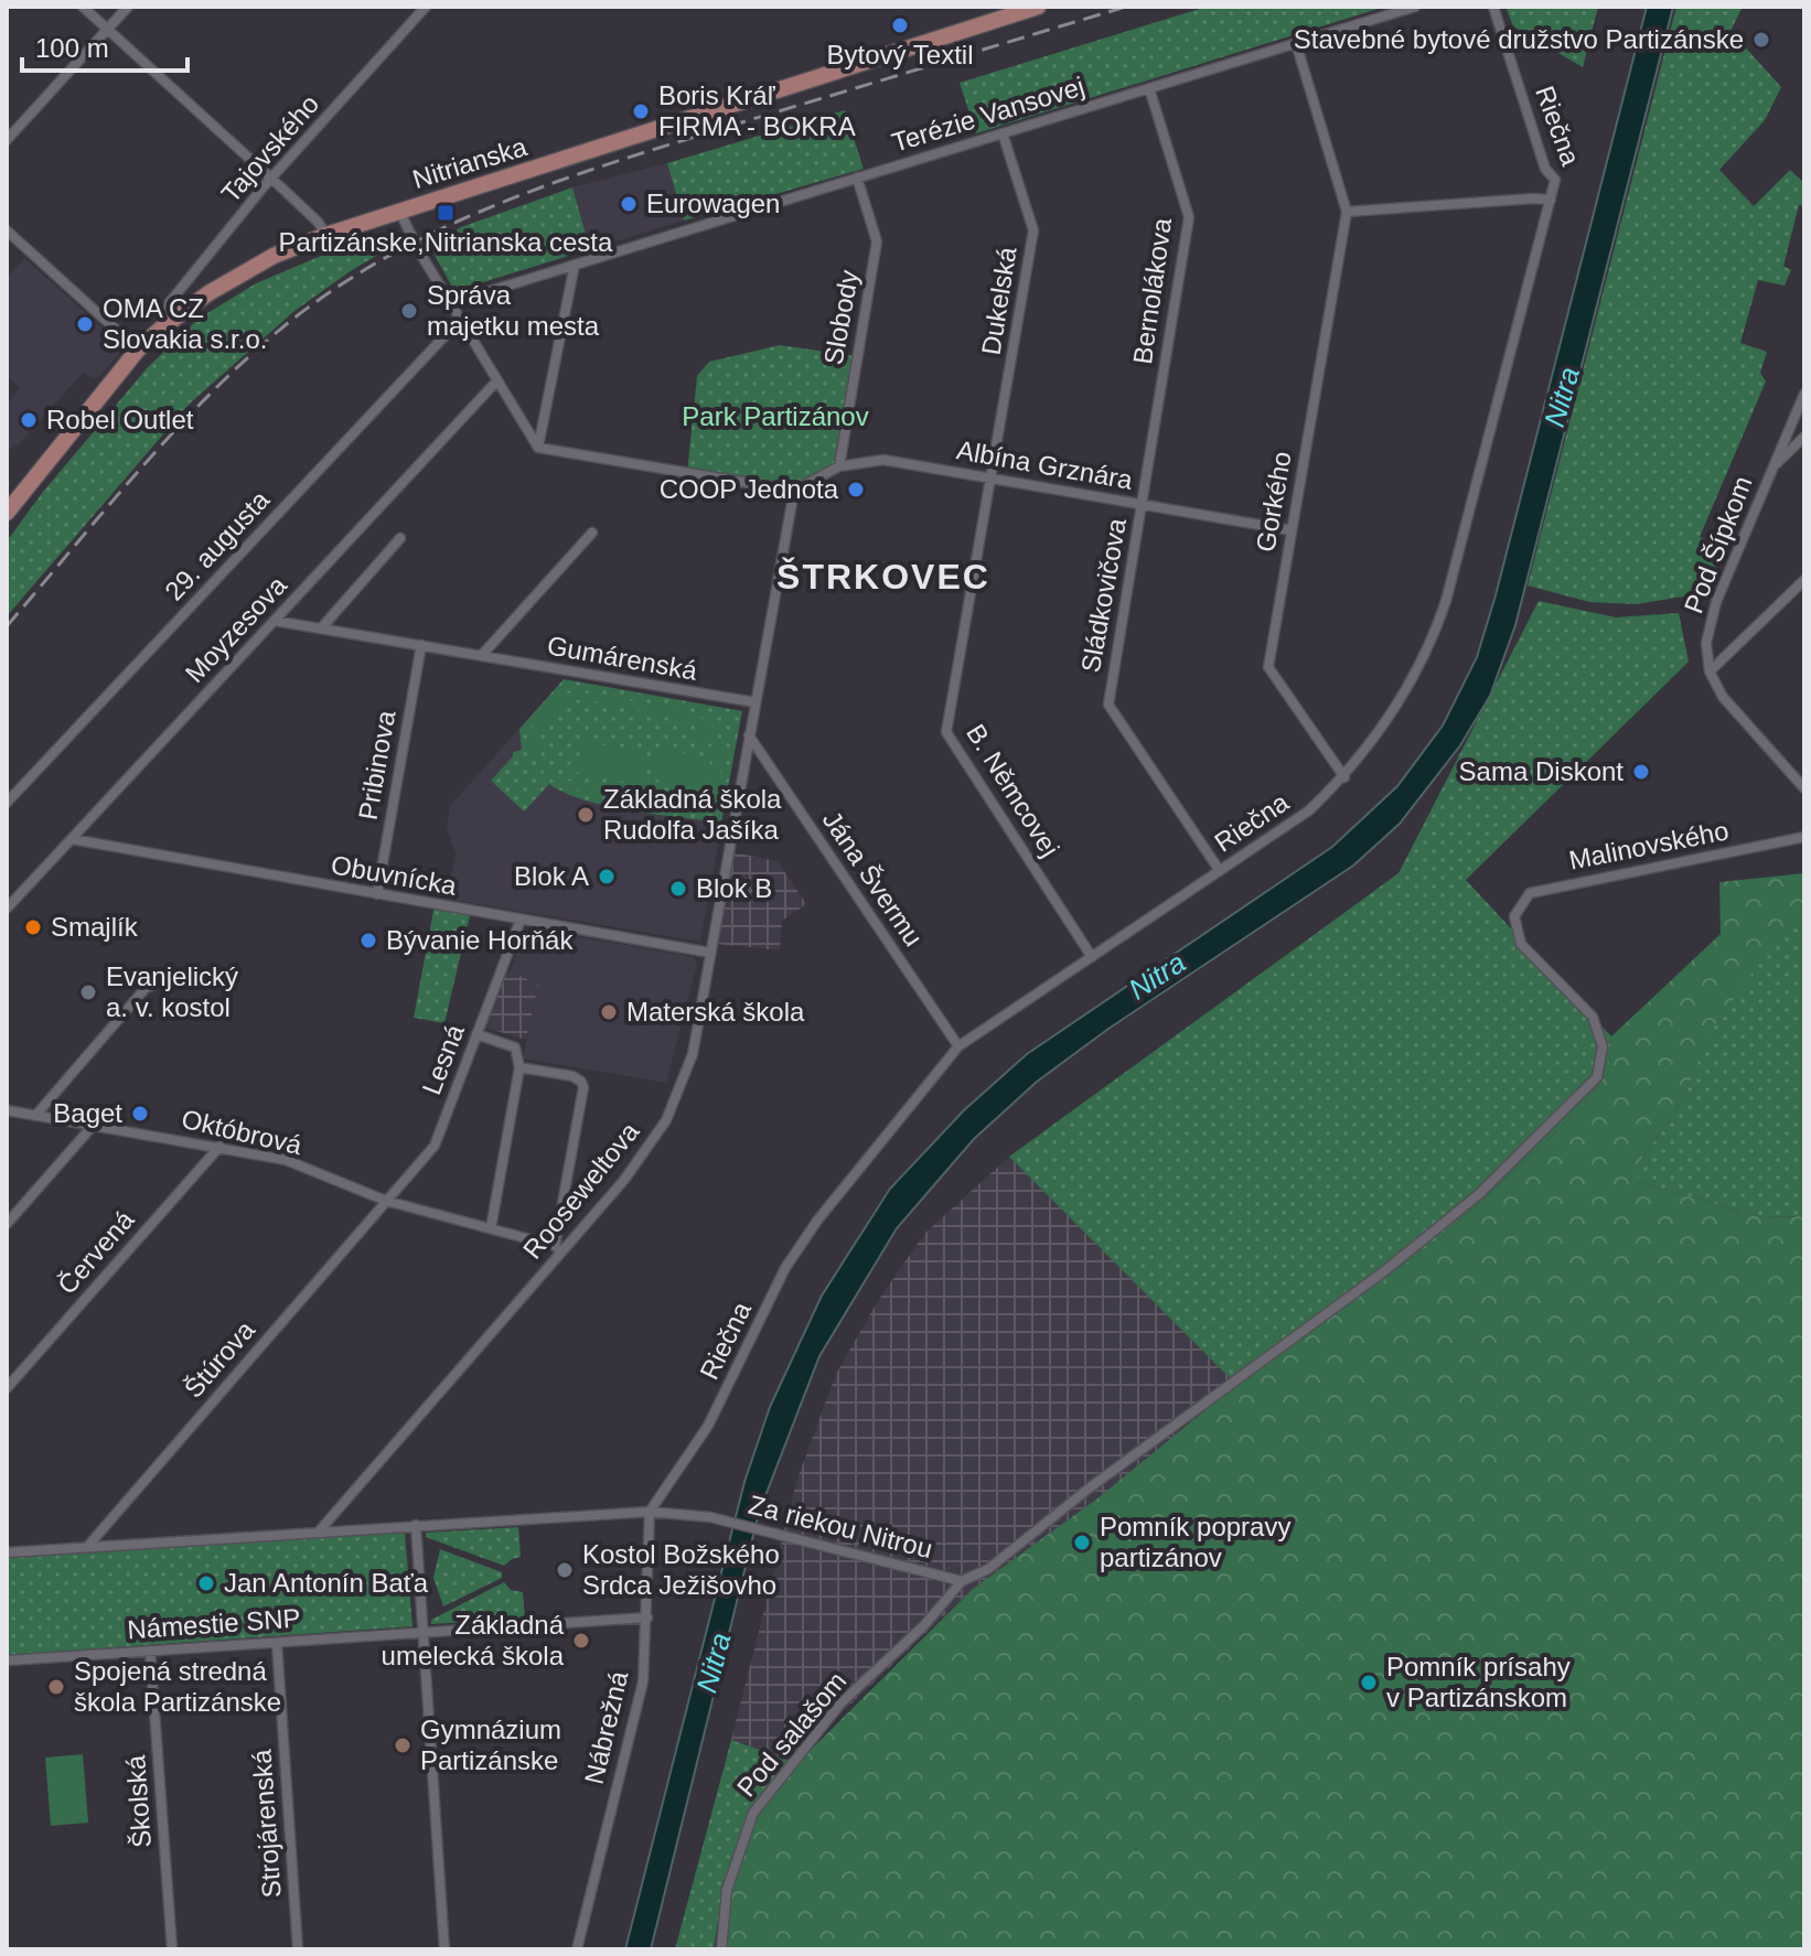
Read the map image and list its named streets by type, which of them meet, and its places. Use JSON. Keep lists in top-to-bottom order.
{
  "streets": {
    "main road": ["Nitrianska"],
    "street": [
      "Terézie Vansovej",
      "Riečna",
      "Tajovského",
      "Bernolákova",
      "Dukelská",
      "Slobody",
      "Albína Grznára",
      "Gorkého",
      "Pod Šípkom",
      "29. augusta",
      "Sládkovičova",
      "Moyzesova",
      "Gumárenská",
      "Pribinova",
      "B. Němcovej",
      "Malinovského",
      "Obuvnícka",
      "Jána Švermu",
      "Lesná",
      "Októbrová",
      "Rooseweltova",
      "Červená",
      "Štúrova",
      "Za riekou Nitrou",
      "Námestie SNP",
      "Nábrežná",
      "Pod salašom",
      "Školská",
      "Strojárenská"
    ]
  },
  "crossings": [
    ["Terézie Vansovej", "Bernolákova"],
    ["Terézie Vansovej", "Dukelská"],
    ["Terézie Vansovej", "Slobody"],
    ["Terézie Vansovej", "Gorkého"],
    ["Riečna", "Gorkého"],
    ["Riečna", "Sládkovičova"],
    ["Riečna", "B. Němcovej"],
    ["Riečna", "Jána Švermu"],
    ["Riečna", "Za riekou Nitrou"],
    ["Riečna", "Nábrežná"],
    ["Tajovského", "Nitrianska"],
    ["Bernolákova", "Albína Grznára"],
    ["Bernolákova", "Sládkovičova"],
    ["Dukelská", "Albína Grznára"],
    ["Dukelská", "B. Němcovej"],
    ["Slobody", "Albína Grznára"],
    ["Albína Grznára", "Gorkého"],
    ["Albína Grznára", "Sládkovičova"],
    ["Albína Grznára", "B. Němcovej"],
    ["Albína Grznára", "Rooseweltova"],
    ["Moyzesova", "Gumárenská"],
    ["Moyzesova", "Obuvnícka"],
    ["Gumárenská", "Pribinova"],
    ["Gumárenská", "Rooseweltova"],
    ["Pribinova", "Obuvnícka"],
    ["Malinovského", "Za riekou Nitrou"],
    ["Malinovského", "Pod salašom"],
    ["Obuvnícka", "Lesná"],
    ["Obuvnícka", "Rooseweltova"],
    ["Jána Švermu", "Rooseweltova"],
    ["Lesná", "Októbrová"],
    ["Lesná", "Štúrova"],
    ["Októbrová", "Rooseweltova"],
    ["Októbrová", "Červená"],
    ["Októbrová", "Štúrova"],
    ["Za riekou Nitrou", "Nábrežná"],
    ["Za riekou Nitrou", "Pod salašom"],
    ["Námestie SNP", "Nábrežná"],
    ["Námestie SNP", "Školská"],
    ["Námestie SNP", "Strojárenská"]
  ],
  "districts": ["ŠTRKOVEC"],
  "water": ["Nitra"],
  "parks": ["Park Partizánov"],
  "places": {
    "other": [
      "Bytový Textil",
      "Stavebné bytové družstvo Partizánske",
      "Boris Kráľ FIRMA - BOKRA",
      "Eurowagen",
      "Správa majetku mesta",
      "OMA CZ Slovakia s.r.o.",
      "Robel Outlet",
      "COOP Jednota",
      "Sama Diskont",
      "Základná škola Rudolfa Jašíka",
      "Blok A",
      "Blok B",
      "Smajlík",
      "Bývanie Horňák",
      "Evanjelický a. v. kostol",
      "Materská škola",
      "Baget",
      "Pomník popravy partizánov",
      "Kostol Božského Srdca Ježišovho",
      "Jan Antonín Baťa",
      "Základná umelecká škola",
      "Pomník prísahy v Partizánskom",
      "Spojená stredná škola Partizánske",
      "Gymnázium Partizánske"
    ],
    "transit": ["Partizánske,Nitrianska cesta"]
  },
  "scale_bar": "100 m"
}
